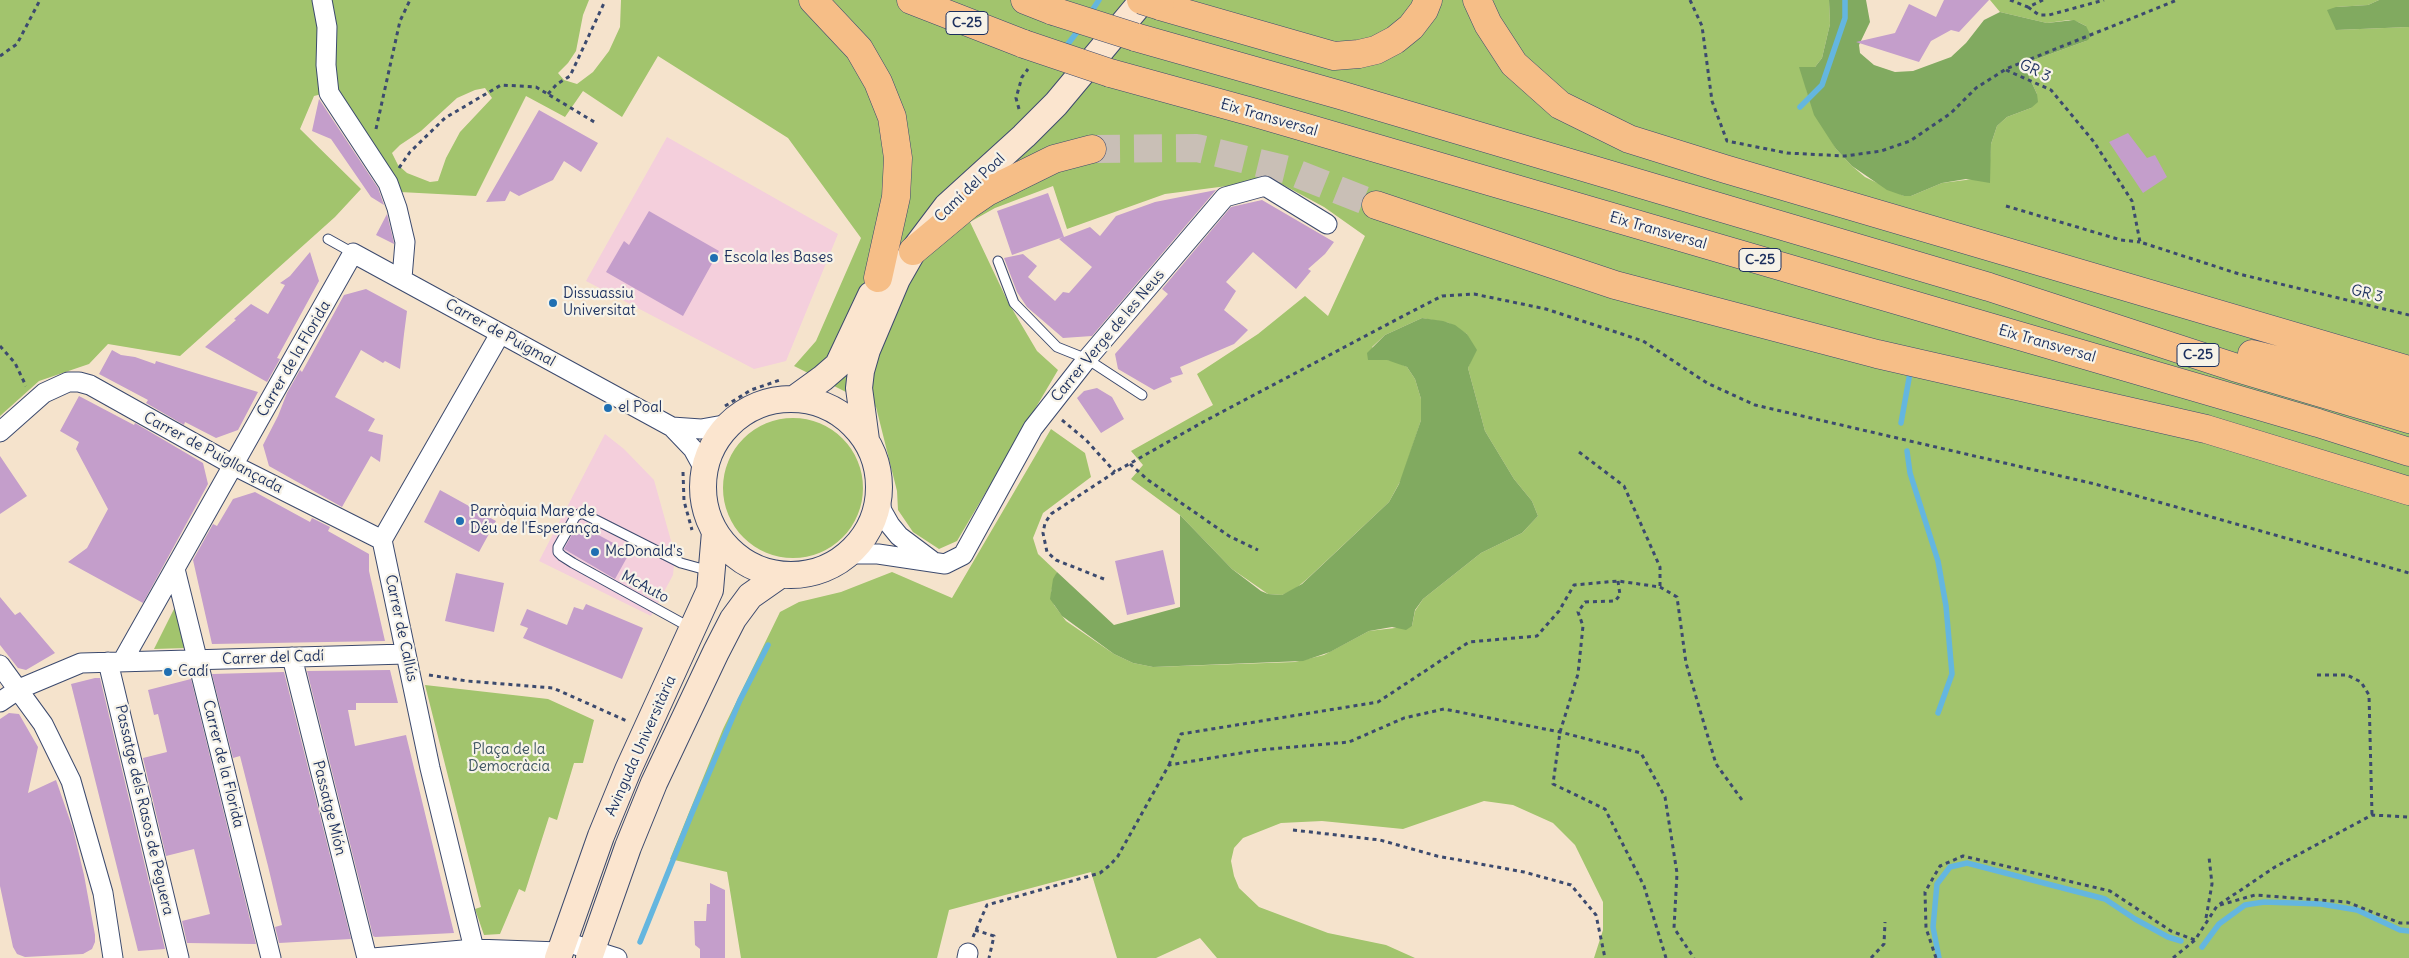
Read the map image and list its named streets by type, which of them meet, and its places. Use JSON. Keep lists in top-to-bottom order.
{
  "streets": {
    "highway": ["C-25", "Eix Transversal"],
    "street": [
      "Camí del Poal",
      "Carrer de Puigmal",
      "Carrer Verge de les Neus",
      "Carrer de la Florida",
      "Carrer de Puigllançada",
      "Carrer de Callús",
      "Carrer del Cadí",
      "Avinguda Universitària",
      "Passatge Mión",
      "Passatge dels Rasos de Peguera"
    ],
    "lane": ["McAuto"],
    "path": ["GR 3"]
  },
  "crossings": [
    ["Carrer de Puigmal", "Carrer de la Florida"],
    ["Carrer de la Florida", "Carrer de Puigllançada"],
    ["Carrer de la Florida", "Carrer del Cadí"],
    ["Carrer de la Florida", "Passatge dels Rasos de Peguera"],
    ["Carrer de Puigllançada", "Carrer de Callús"],
    ["McAuto", "Avinguda Universitària"],
    ["Carrer de Callús", "Carrer del Cadí"],
    ["Carrer del Cadí", "Passatge Mión"],
    ["Carrer del Cadí", "Passatge dels Rasos de Peguera"]
  ],
  "parks": ["Plaça de la Democràcia"],
  "places": [
    "Escola les Bases",
    "Dissuassiu Universitat",
    "el Poal",
    "Parròquia Mare de Déu de l'Esperança",
    "McDonald's",
    "Cadí"
  ]
}
